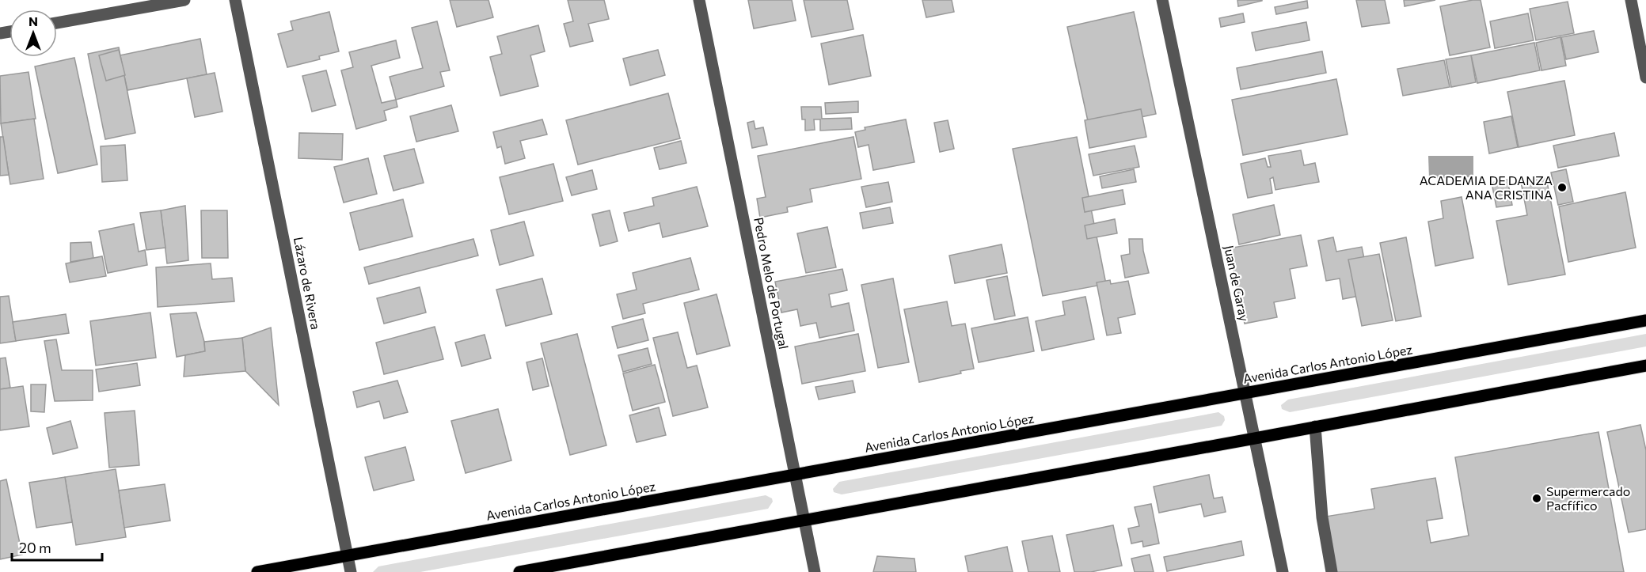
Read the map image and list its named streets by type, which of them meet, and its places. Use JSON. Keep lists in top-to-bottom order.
{
  "streets": {
    "main road": ["Avenida Carlos Antonio López"],
    "street": ["Lázaro de Rivera", "Pedro Melo de Portugal", "Juan de Garay"]
  },
  "crossings": [
    ["Lázaro de Rivera", "Avenida Carlos Antonio López"],
    ["Pedro Melo de Portugal", "Avenida Carlos Antonio López"],
    ["Juan de Garay", "Avenida Carlos Antonio López"]
  ],
  "places": ["ACADEMIA DE DANZA ANA CRISTINA", "Supermercado Pacfífico"],
  "scale_bar": "20 m",
  "north": "top"
}
